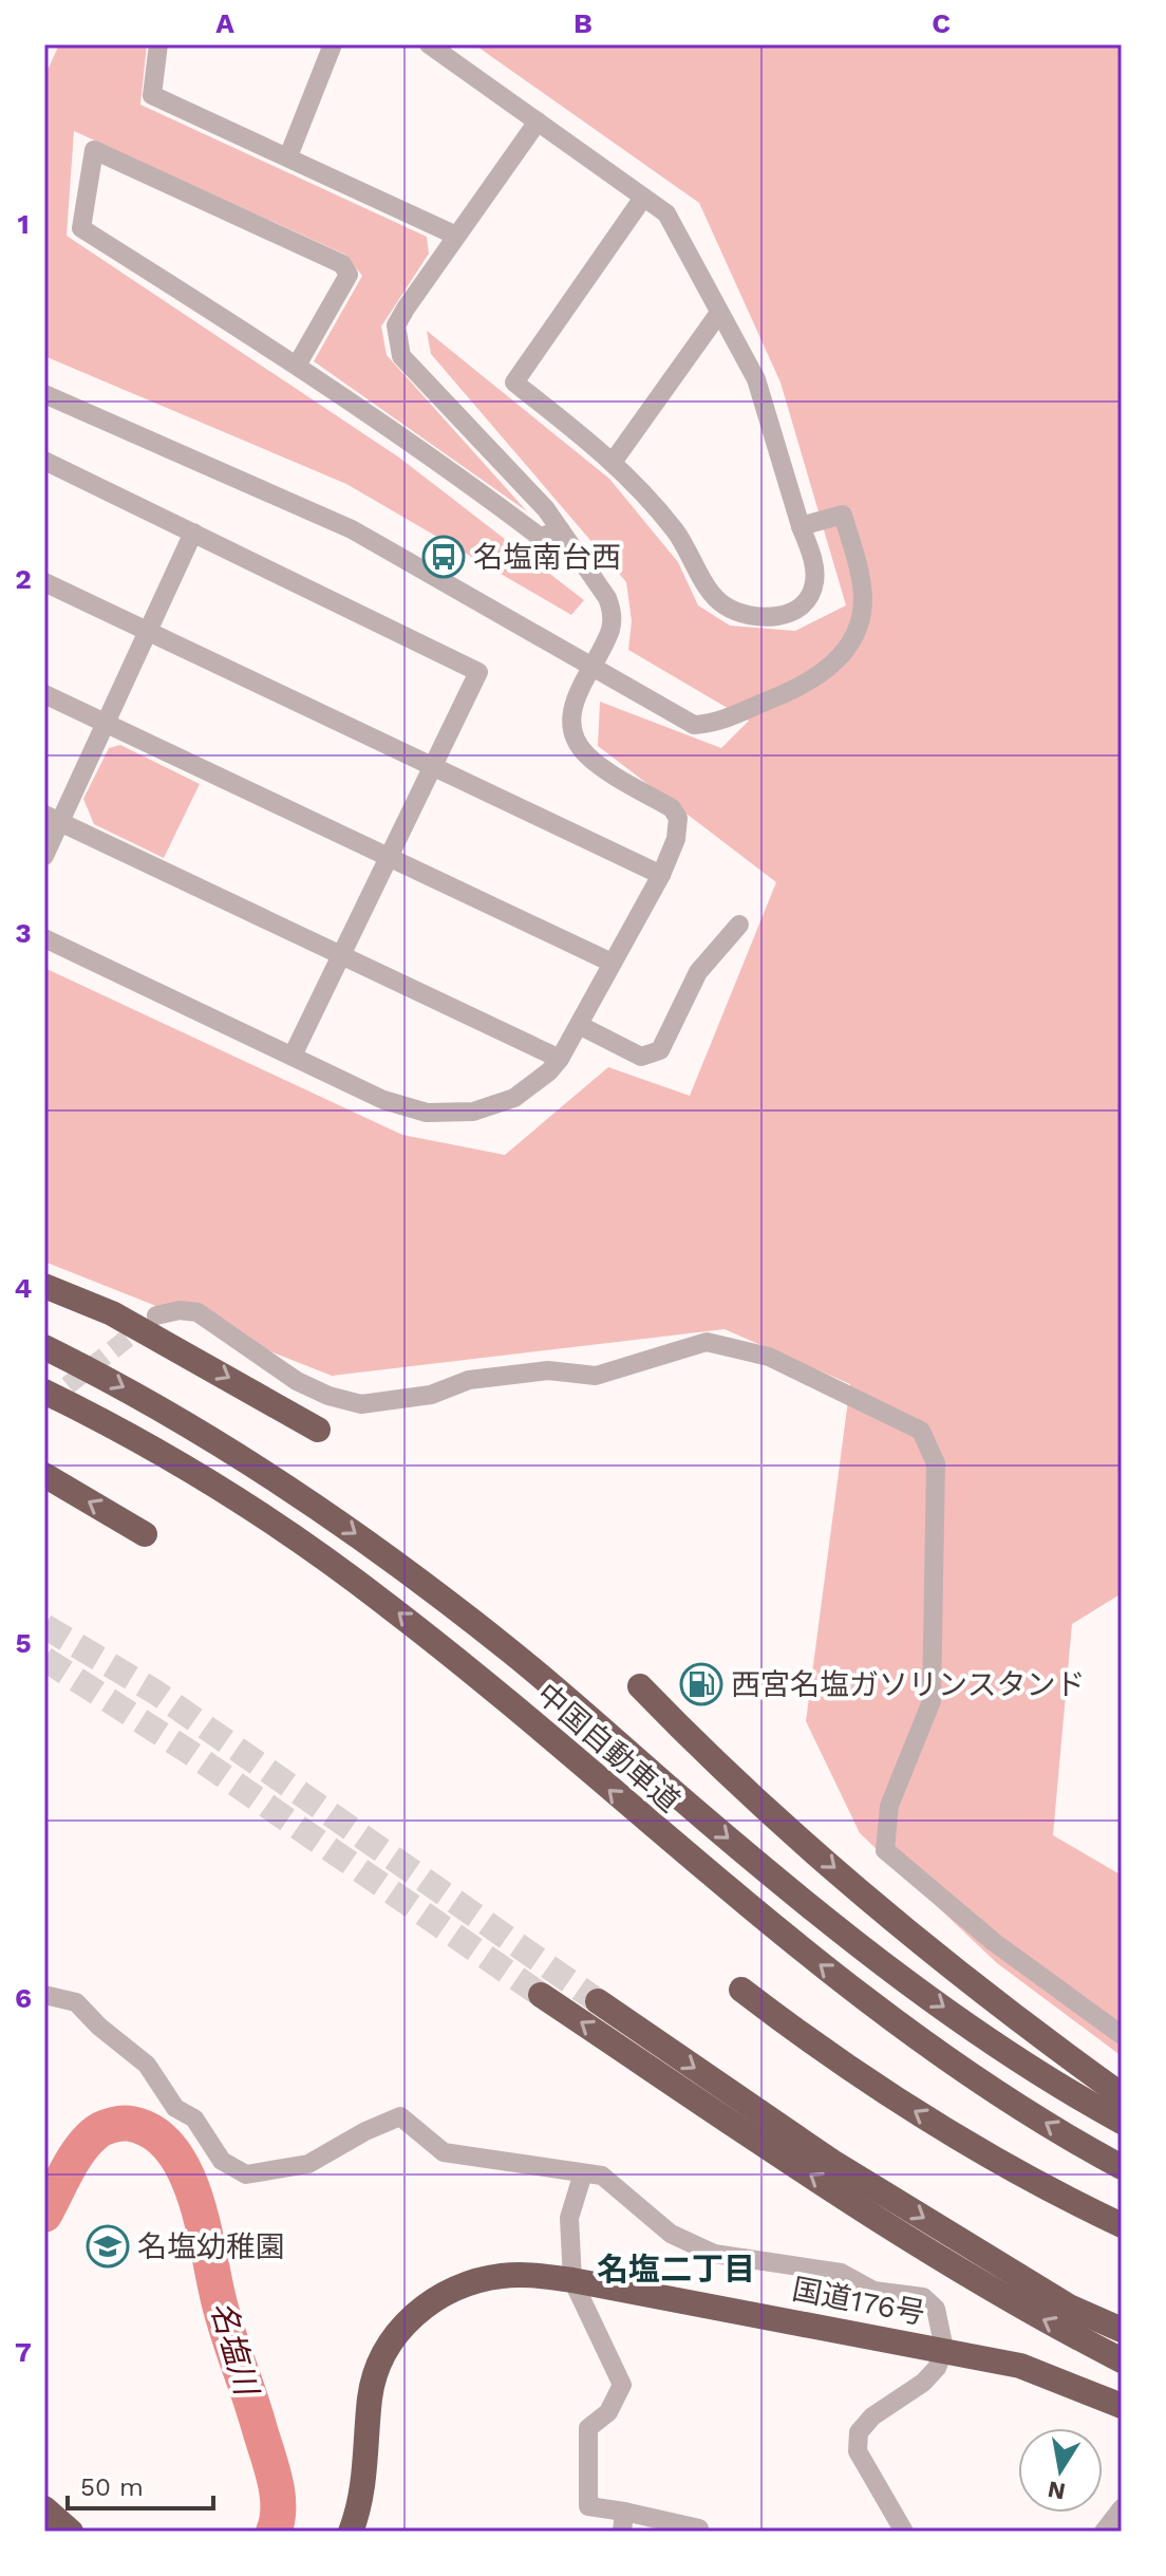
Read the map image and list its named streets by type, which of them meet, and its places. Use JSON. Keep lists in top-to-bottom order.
{
  "streets": {
    "highway": ["中国自動車道", "国道176号"]
  },
  "districts": ["名塩二丁目"],
  "water": ["名塩川"],
  "places": {
    "bus stop": ["名塩南台西"],
    "fuel station": ["西宮名塩ガソリンスタンド"],
    "school or university": ["名塩幼稚園"]
  },
  "scale_bar": "50 m",
  "north": "bottom",
  "grid": {
    "columns": ["A", "B", "C"],
    "rows": [
      "1",
      "2",
      "3",
      "4",
      "5",
      "6",
      "7"
    ]
  }
}
